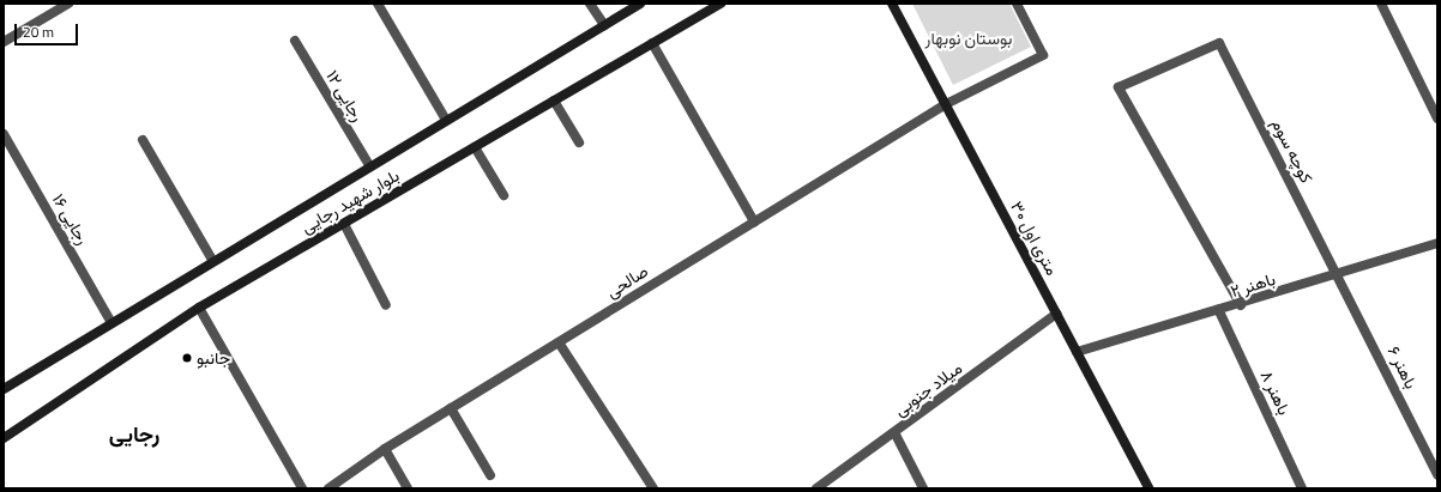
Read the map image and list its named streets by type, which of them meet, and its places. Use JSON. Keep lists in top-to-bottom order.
{
  "streets": {
    "main road": ["بلوار شهید رجایی", "۳۰ متری اول"],
    "street": [
      "رجایی ۱۲",
      "کوچه سوم",
      "رجایی ۱۶",
      "صالحی",
      "باهنر ۲",
      "باهنر ۶",
      "میلاد جنوبی",
      "باهنر ۸"
    ]
  },
  "crossings": [
    ["رجایی ۱۲", "بلوار شهید رجایی"],
    ["کوچه سوم", "باهنر ۲"],
    ["کوچه سوم", "باهنر ۶"],
    ["بلوار شهید رجایی", "رجایی ۱۶"],
    ["۳۰ متری اول", "صالحی"],
    ["۳۰ متری اول", "باهنر ۲"],
    ["۳۰ متری اول", "میلاد جنوبی"],
    ["باهنر ۲", "باهنر ۶"],
    ["باهنر ۲", "باهنر ۸"]
  ],
  "districts": ["رجایی"],
  "parks": ["بوستان نوبهار"],
  "places": ["جانبو"],
  "scale_bar": "20 m"
}
